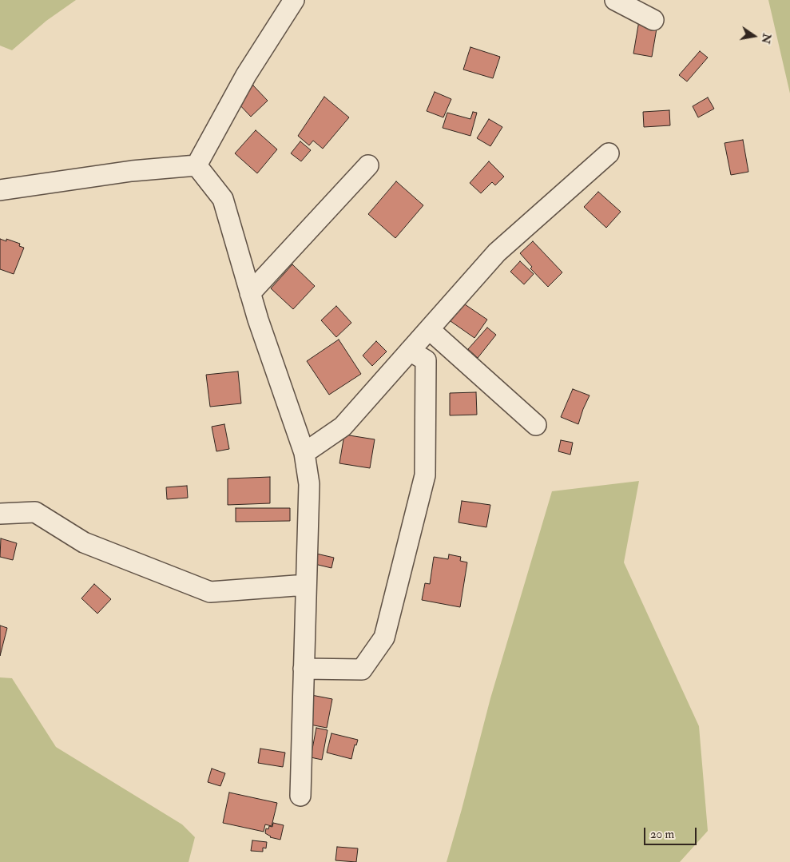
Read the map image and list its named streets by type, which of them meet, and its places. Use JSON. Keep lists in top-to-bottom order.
{
  "scale_bar": "20 m",
  "north": "right"
}
